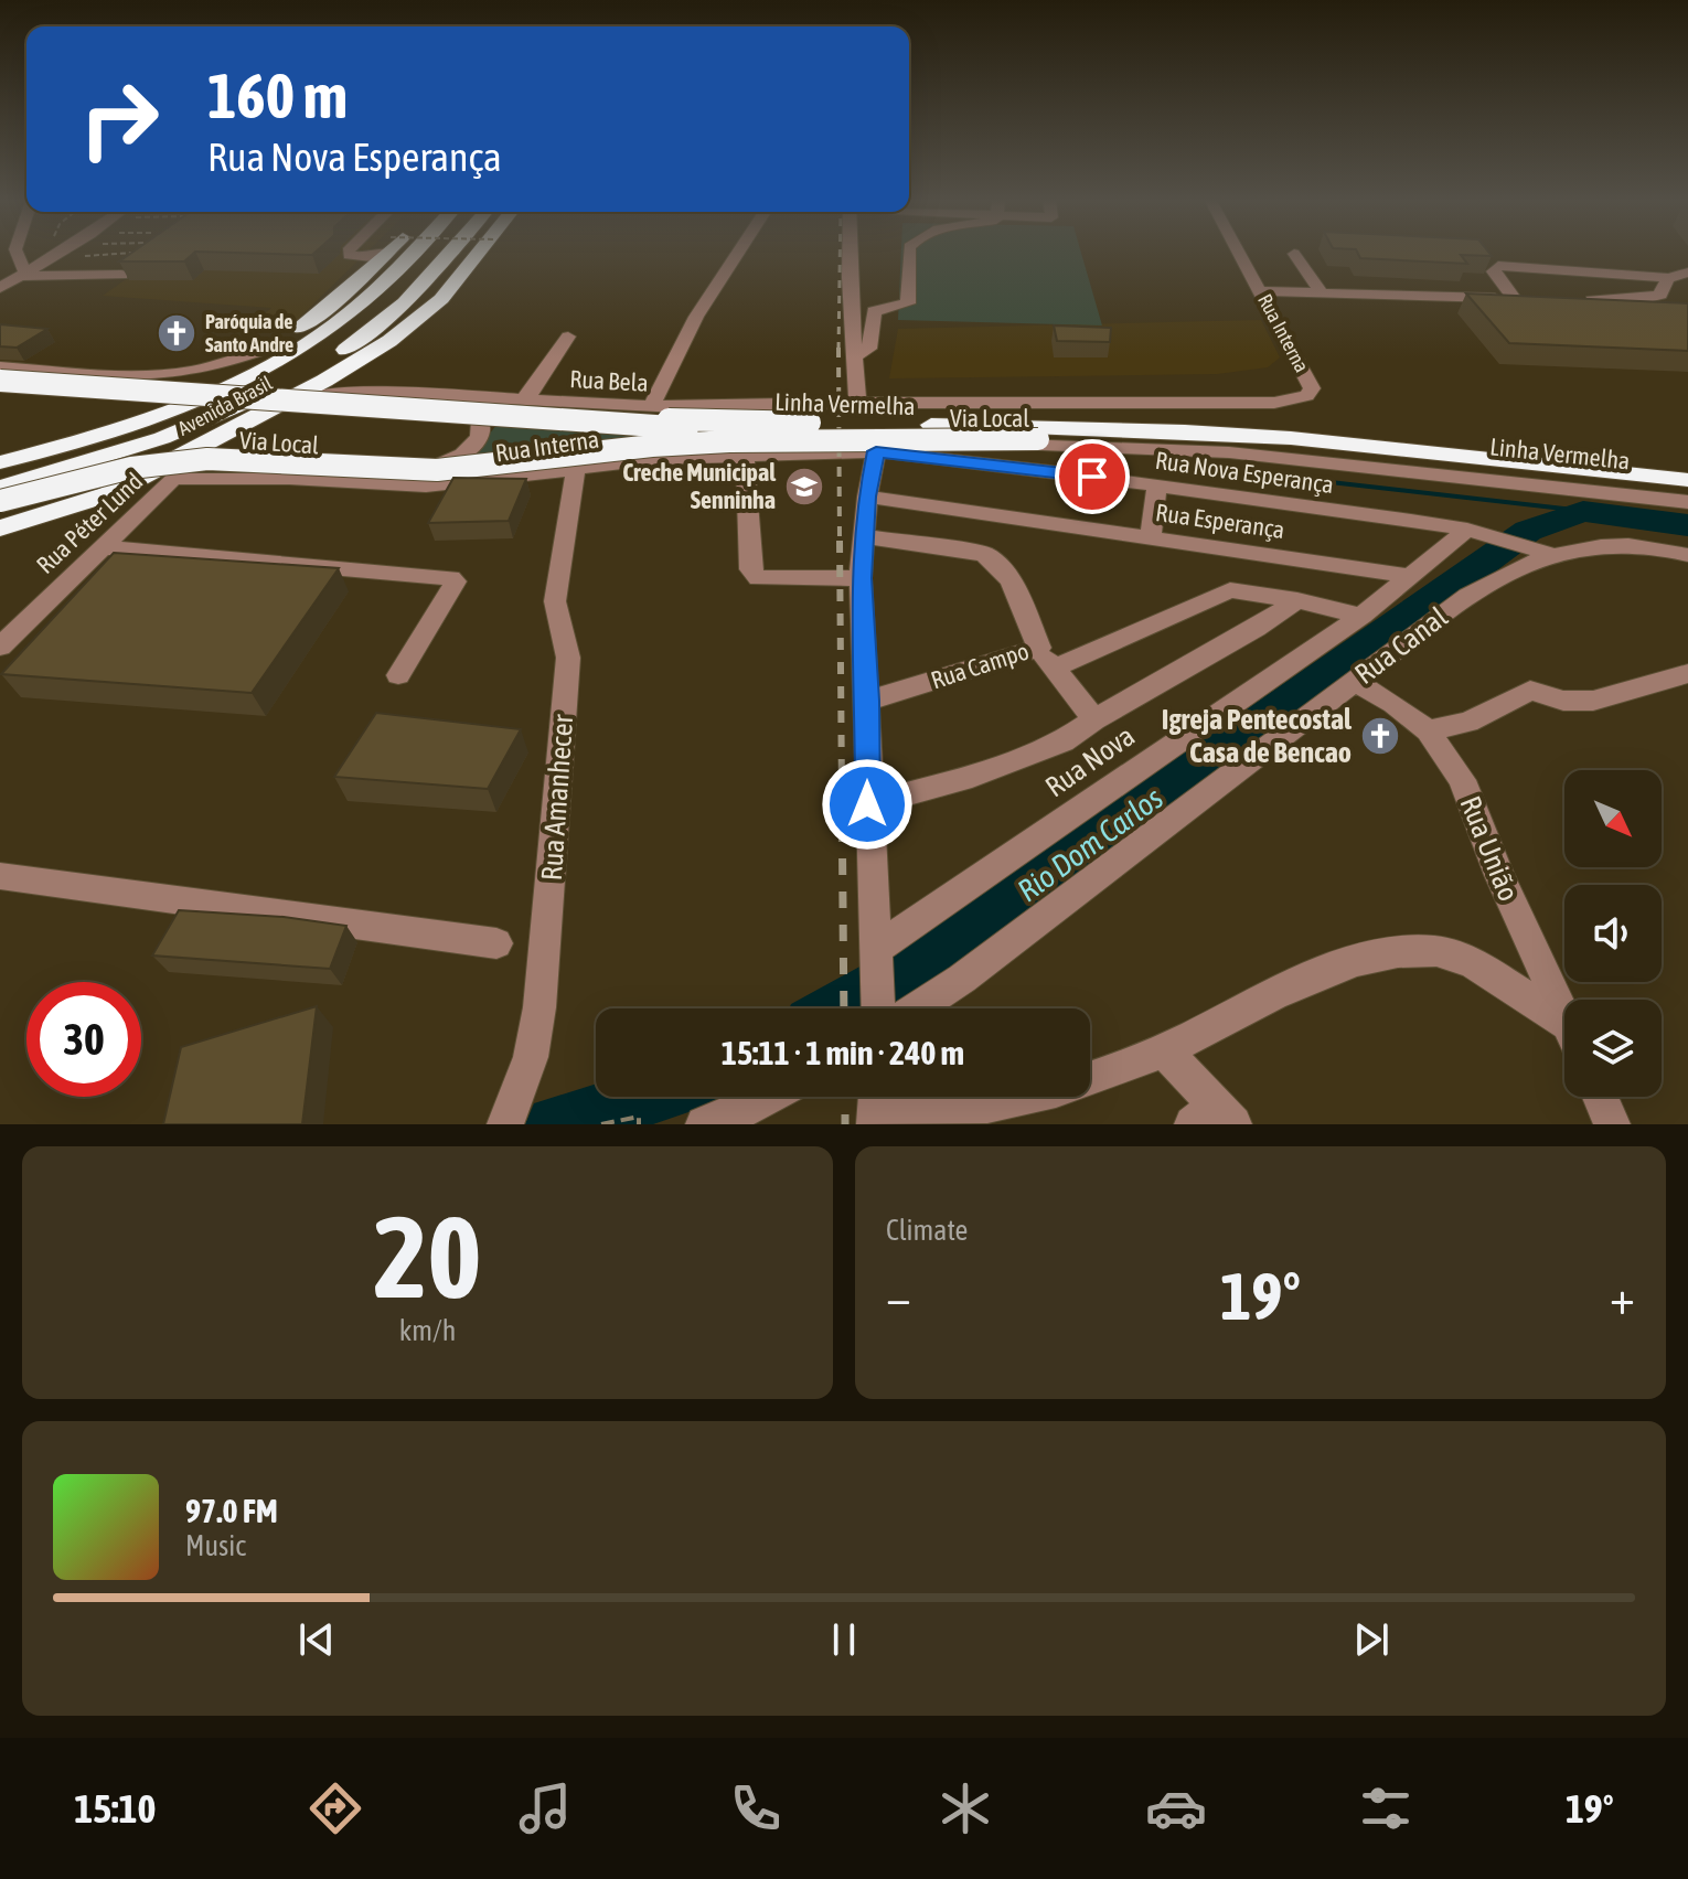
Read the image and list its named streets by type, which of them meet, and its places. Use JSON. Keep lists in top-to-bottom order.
{
  "streets": {
    "highway": ["Linha Vermelha", "Avenida Brasil"],
    "street": [
      "Rua Interna",
      "Rua Bela",
      "Via Local",
      "Rua Nova Esperança",
      "Rua Esperança",
      "Rua Péter Lund",
      "Rua Canal",
      "Rua Campo",
      "Rua Nova",
      "Rua Amanhecer",
      "Rua União"
    ]
  },
  "crossings": [
    ["Rua Interna", "Rua Bela"],
    ["Rua Interna", "Via Local"],
    ["Rua Interna", "Rua Nova Esperança"],
    ["Rua Interna", "Rua Péter Lund"],
    ["Rua Interna", "Rua Amanhecer"],
    ["Rua Bela", "Avenida Brasil"],
    ["Linha Vermelha", "Via Local"],
    ["Avenida Brasil", "Rua Péter Lund"],
    ["Via Local", "Rua Péter Lund"],
    ["Rua Nova Esperança", "Rua Canal"],
    ["Rua Nova Esperança", "Rua Nova"],
    ["Rua Esperança", "Rua Nova"],
    ["Rua Canal", "Rua União"]
  ],
  "water": ["Rio Dom Carlos"],
  "places": {
    "church": ["Paróquia de Santo Andre", "Igreja Pentecostal Casa de Bencao"],
    "school or university": ["Creche Municipal Senninha"]
  },
  "north": "bottom right",
  "page": {
    "turn": ["160 m", "Rua Nova Esperança"],
    "limit": "30",
    "trip": "15:11 · 1 min · 240 m",
    "tile": [
      ["20", "km/h"],
      "Climate"
    ],
    "heat": ["−", "19°", "+"],
    "song": ["97.0 FM", "Music"],
    "tabs": ["15:10", "19°"]
  }
}
